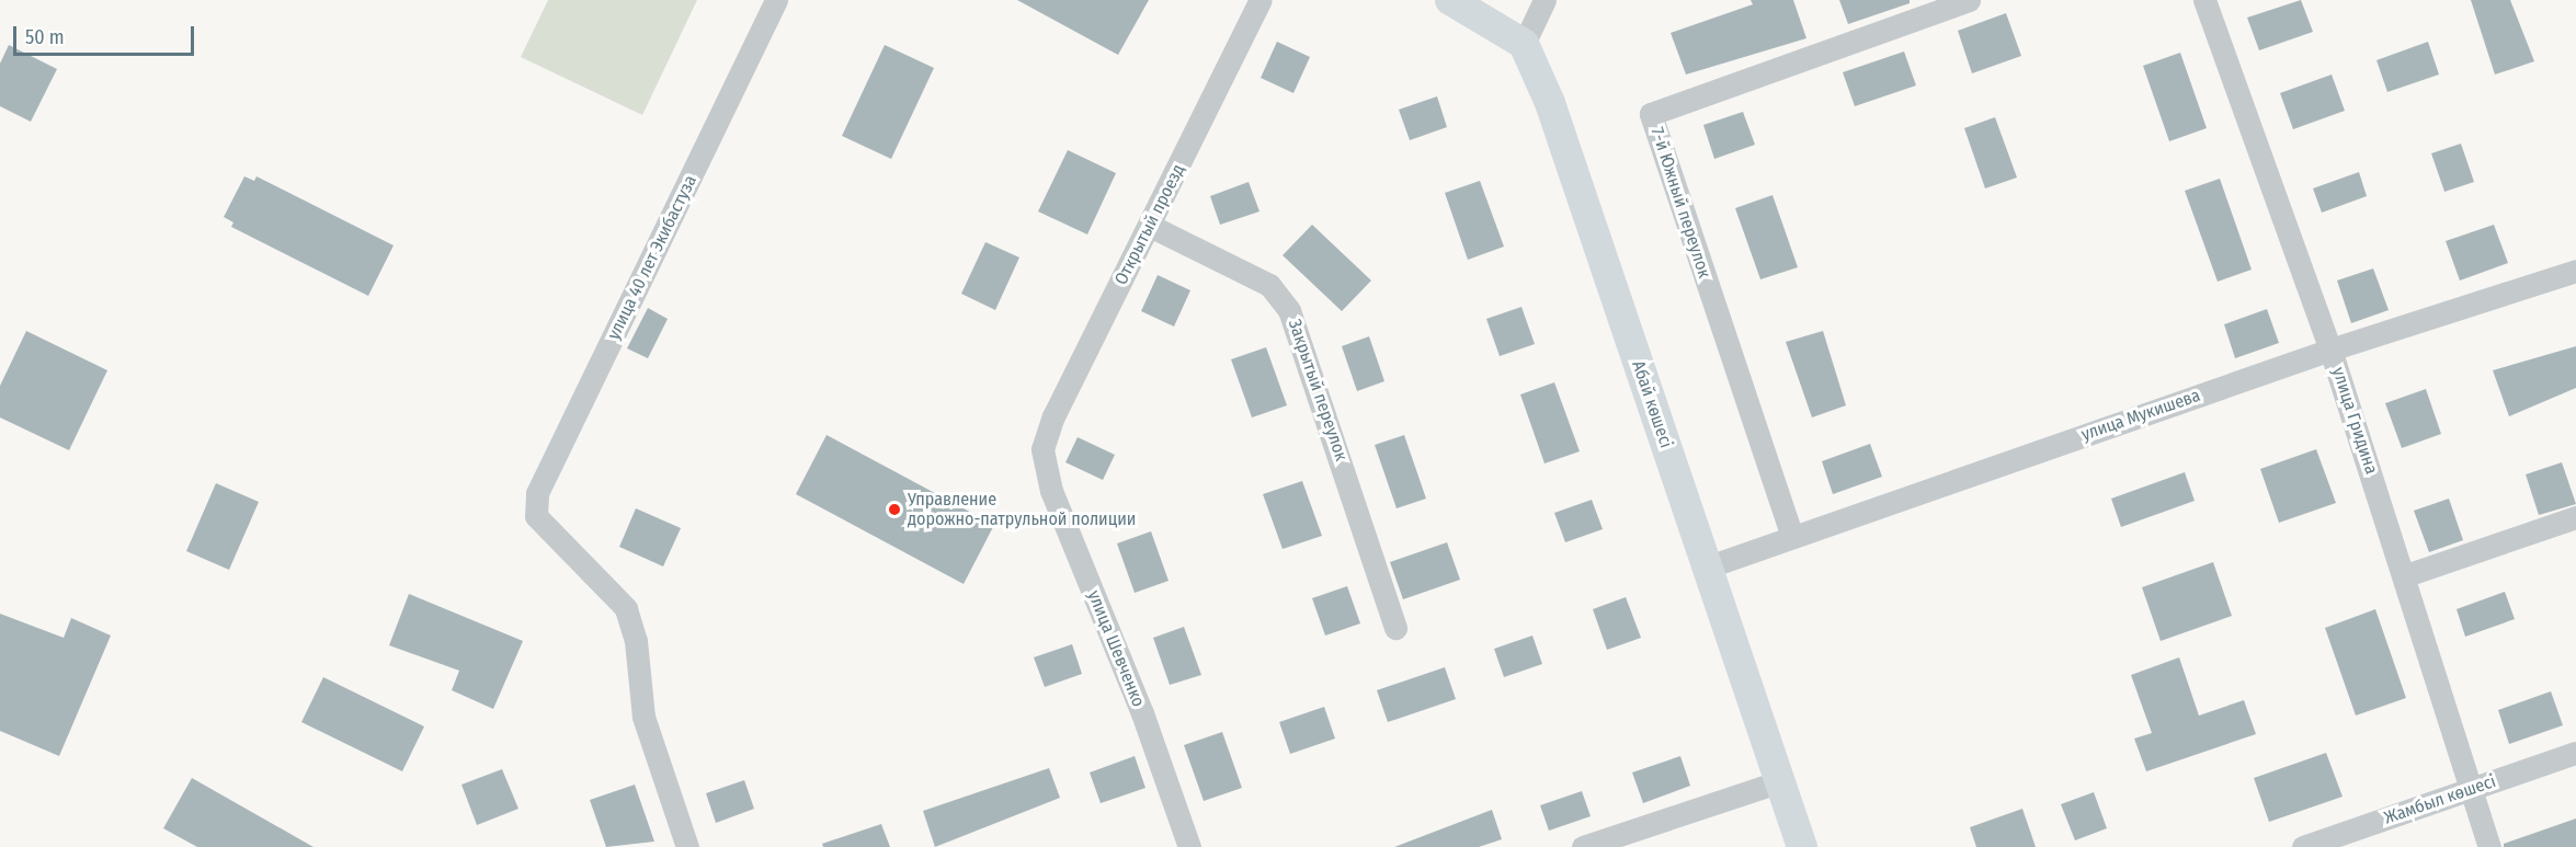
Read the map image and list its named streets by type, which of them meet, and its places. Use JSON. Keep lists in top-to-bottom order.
{
  "streets": {
    "street": [
      "7-й Южный переулок",
      "Открытый проезд",
      "улица 40 лет Экибастуза",
      "Закрытый переулок",
      "Абай көшесі",
      "улица Мукишева",
      "улица Гридина",
      "улица Шевченко",
      "Жамбыл көшесі"
    ]
  },
  "crossings": [
    ["7-й Южный переулок", "улица Мукишева"],
    ["Открытый проезд", "Закрытый переулок"],
    ["Открытый проезд", "улица Шевченко"],
    ["Абай көшесі", "улица Мукишева"],
    ["улица Мукишева", "улица Гридина"],
    ["улица Гридина", "Жамбыл көшесі"]
  ],
  "places": ["Управление дорожно-патрульной полиции"],
  "scale_bar": "50 m"
}
